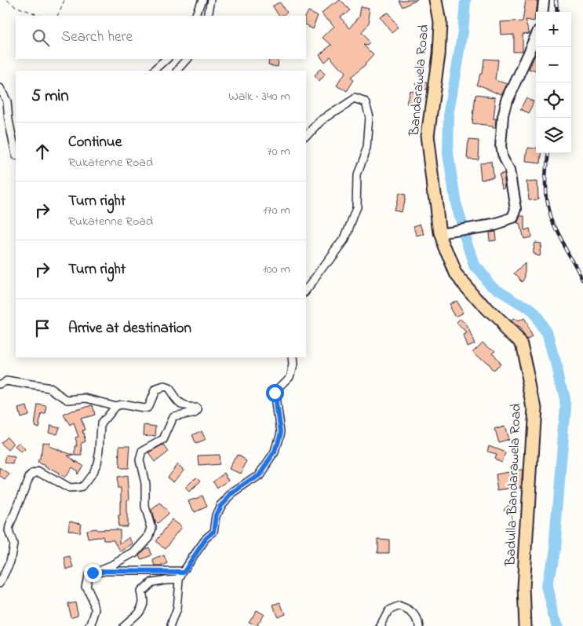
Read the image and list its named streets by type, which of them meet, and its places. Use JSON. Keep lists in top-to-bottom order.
{
  "streets": {
    "highway": ["Bandarawela Road", "Badulla-Bandarawela Road"]
  },
  "crossings": [
    ["Bandarawela Road", "Badulla-Bandarawela Road"]
  ],
  "page": {
    "map_buttons": ["+", "−"],
    "search": "Search here",
    "heading": ["5 min", "Walk · 340 m"],
    "list": [
      ["Continue", "Rukatenne Road", "70 m"],
      ["Turn right", "Rukatenne Road", "170 m"],
      ["Turn right", "100 m"],
      "Arrive at destination"
    ]
  }
}
